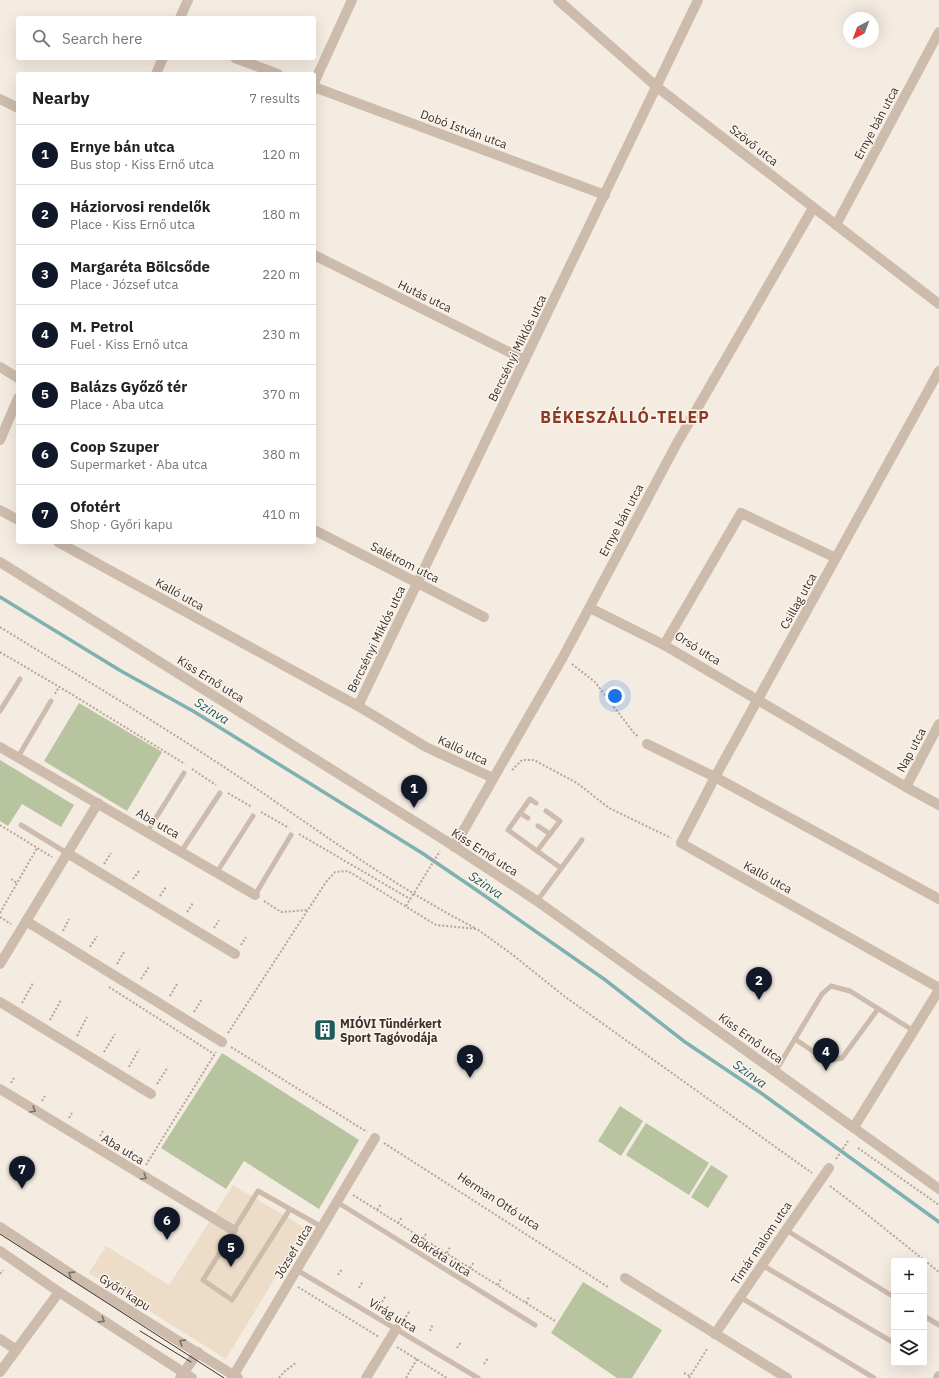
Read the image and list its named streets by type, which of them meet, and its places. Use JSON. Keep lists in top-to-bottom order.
{
  "streets": {
    "street": [
      "Ernye bán utca",
      "Dobó István utca",
      "Szövő utca",
      "Hutás utca",
      "Bercsényi Miklós utca",
      "Salétrom utca",
      "Kalló utca",
      "Csillag utca",
      "Orsó utca",
      "Kiss Ernő utca",
      "Nap utca",
      "Aba utca",
      "Tímár malom utca",
      "József utca",
      "Győri kapu"
    ],
    "lane": ["Bokréta utca", "Virág utca"],
    "path": ["Herman Ottó utca"]
  },
  "crossings": [
    ["Ernye bán utca", "Szövő utca"],
    ["Ernye bán utca", "Kalló utca"],
    ["Ernye bán utca", "Kiss Ernő utca"],
    ["Dobó István utca", "Bercsényi Miklós utca"],
    ["Szövő utca", "Bercsényi Miklós utca"],
    ["Hutás utca", "Bercsényi Miklós utca"],
    ["Bercsényi Miklós utca", "Salétrom utca"],
    ["Bercsényi Miklós utca", "Kalló utca"],
    ["Kalló utca", "Csillag utca"],
    ["Csillag utca", "Orsó utca"],
    ["Orsó utca", "Nap utca"],
    ["Herman Ottó utca", "József utca"],
    ["József utca", "Bokréta utca"],
    ["József utca", "Győri kapu"],
    ["József utca", "Virág utca"]
  ],
  "districts": ["BÉKESZÁLLÓ-TELEP"],
  "water": ["Szinva"],
  "places": {
    "building": ["MIÓVI Tündérkert Sport Tagóvodája"]
  },
  "north": "bottom left",
  "page": {
    "search": "Search here",
    "heading": ["Nearby", "7 results"],
    "list": [
      {
        "mark": "1",
        "name": "Ernye bán utca",
        "note": "Bus stop · Kiss Ernő utca",
        "value": "120 m"
      },
      {
        "mark": "2",
        "name": "Háziorvosi rendelők",
        "note": "Place · Kiss Ernő utca",
        "value": "180 m"
      },
      {
        "mark": "3",
        "name": "Margaréta Bölcsőde",
        "note": "Place · József utca",
        "value": "220 m"
      },
      {
        "mark": "4",
        "name": "M. Petrol",
        "note": "Fuel · Kiss Ernő utca",
        "value": "230 m"
      },
      {
        "mark": "5",
        "name": "Balázs Győző tér",
        "note": "Place · Aba utca",
        "value": "370 m"
      },
      {
        "mark": "6",
        "name": "Coop Szuper",
        "note": "Supermarket · Aba utca",
        "value": "380 m"
      },
      {
        "mark": "7",
        "name": "Ofotért",
        "note": "Shop · Győri kapu",
        "value": "410 m"
      }
    ],
    "pins": [
      "1",
      "2",
      "4",
      "3",
      "7",
      "6",
      "5"
    ],
    "map_buttons": ["+", "−"]
  }
}
